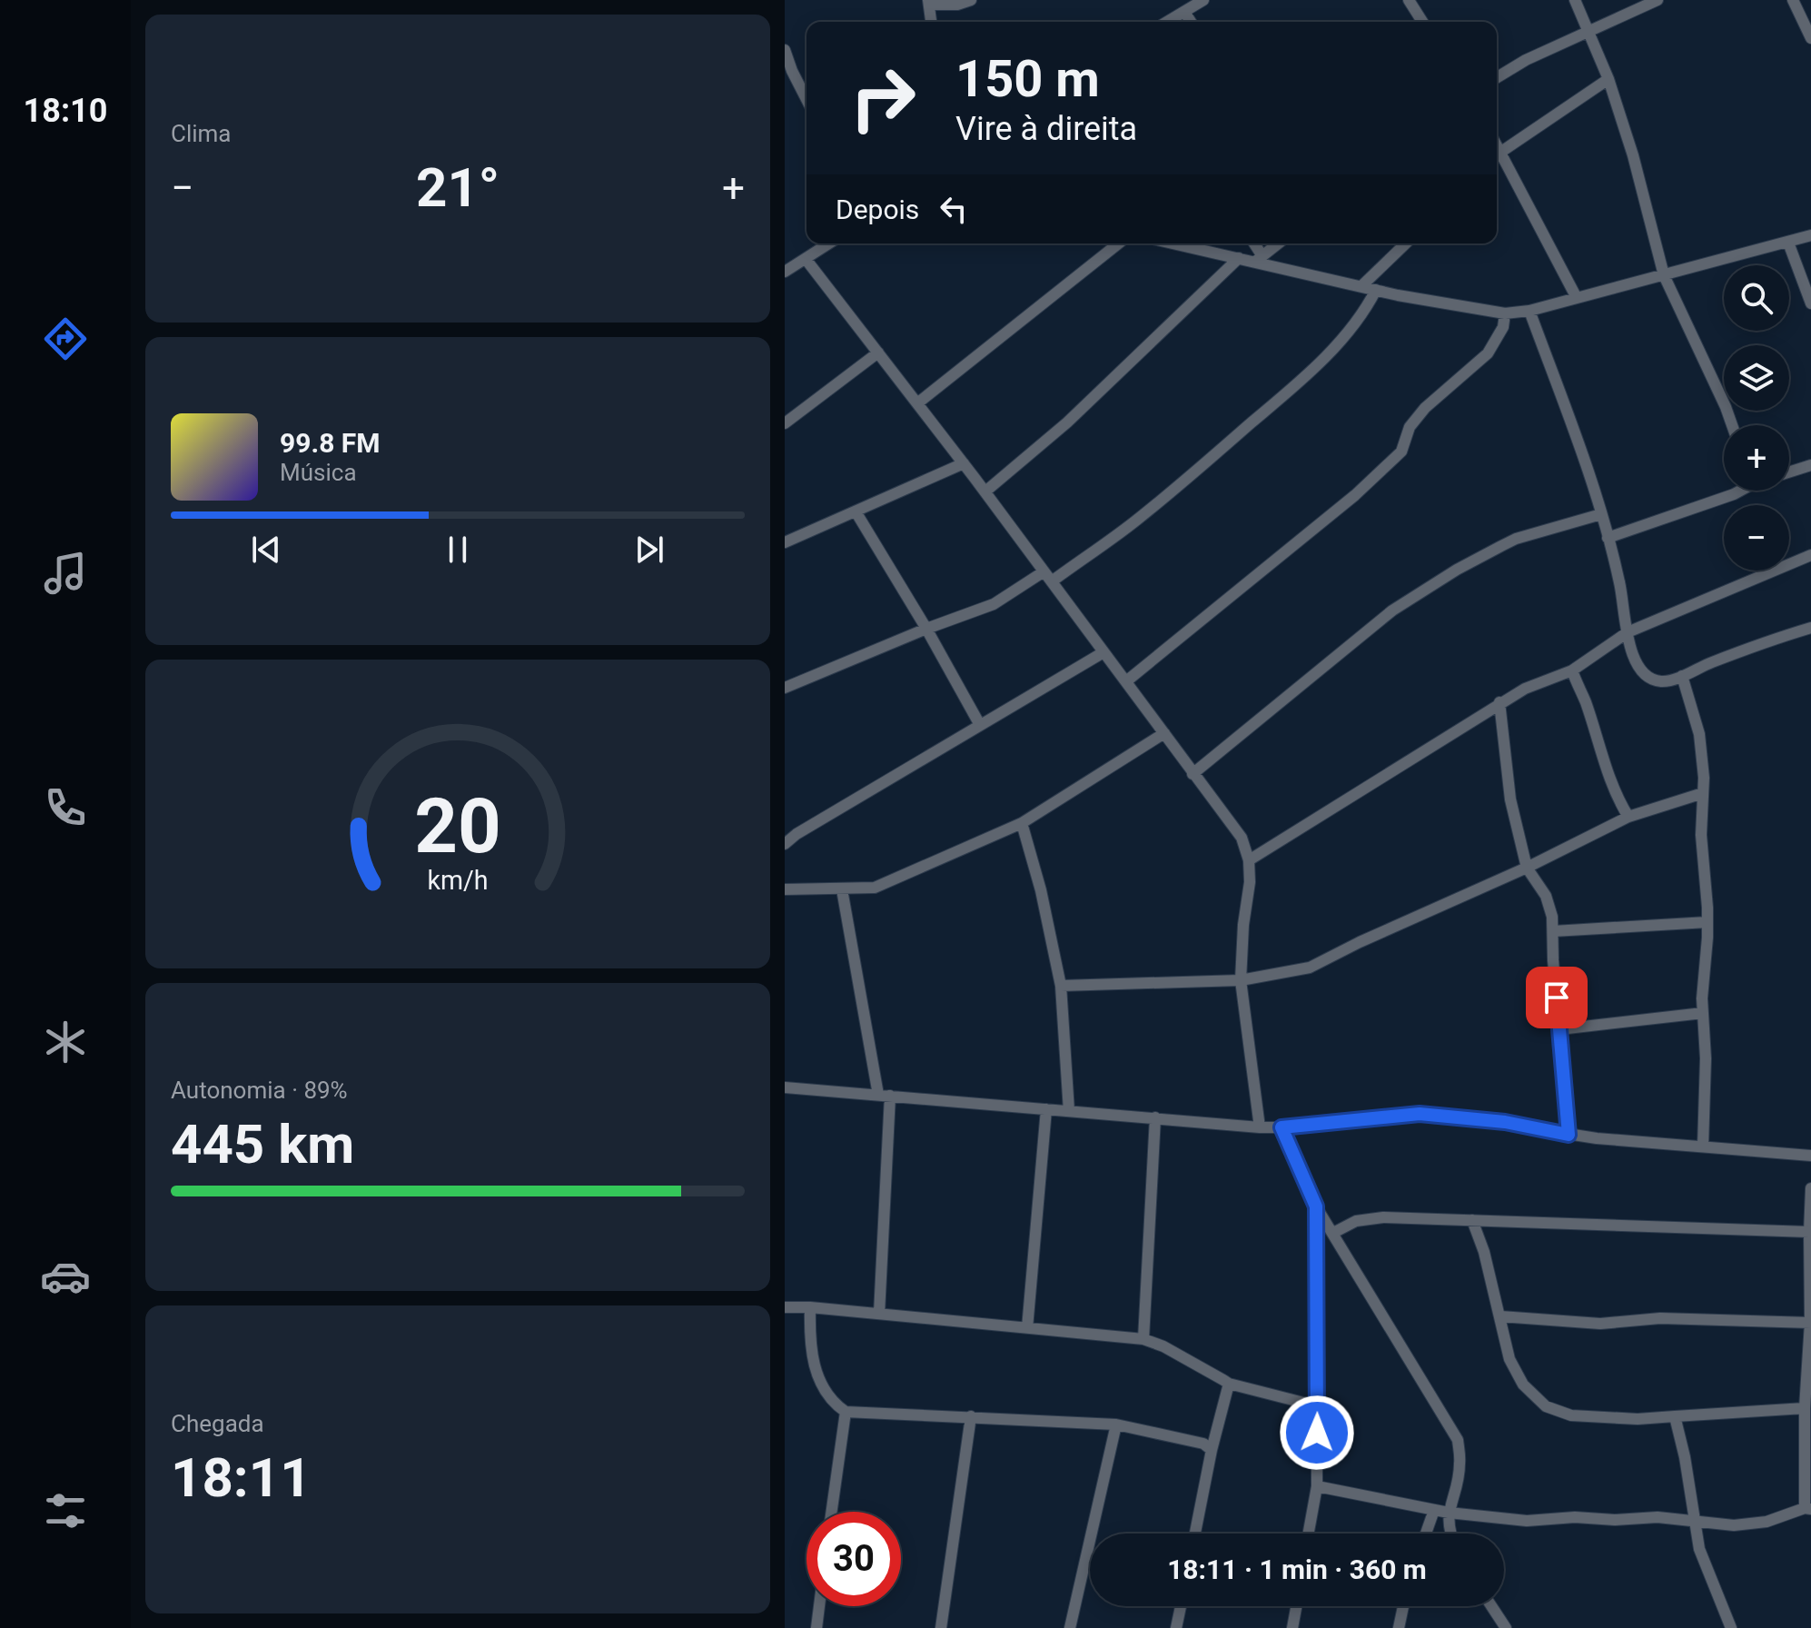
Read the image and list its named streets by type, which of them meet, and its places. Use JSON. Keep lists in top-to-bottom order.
{
  "page": {
    "tabs": "18:10",
    "tile": [
      "Clima",
      ["Autonomia · 89%", "445 km"],
      ["Chegada", "18:11"]
    ],
    "turn": ["150 m", "Vire à direita"],
    "heat": ["−", "21°", "+"],
    "then": "Depois",
    "map_buttons": ["+", "−"],
    "song": ["99.8 FM", "Música"],
    "limit": "30",
    "trip": "18:11 · 1 min · 360 m",
    "gauge": ["20", "km/h"]
  }
}
